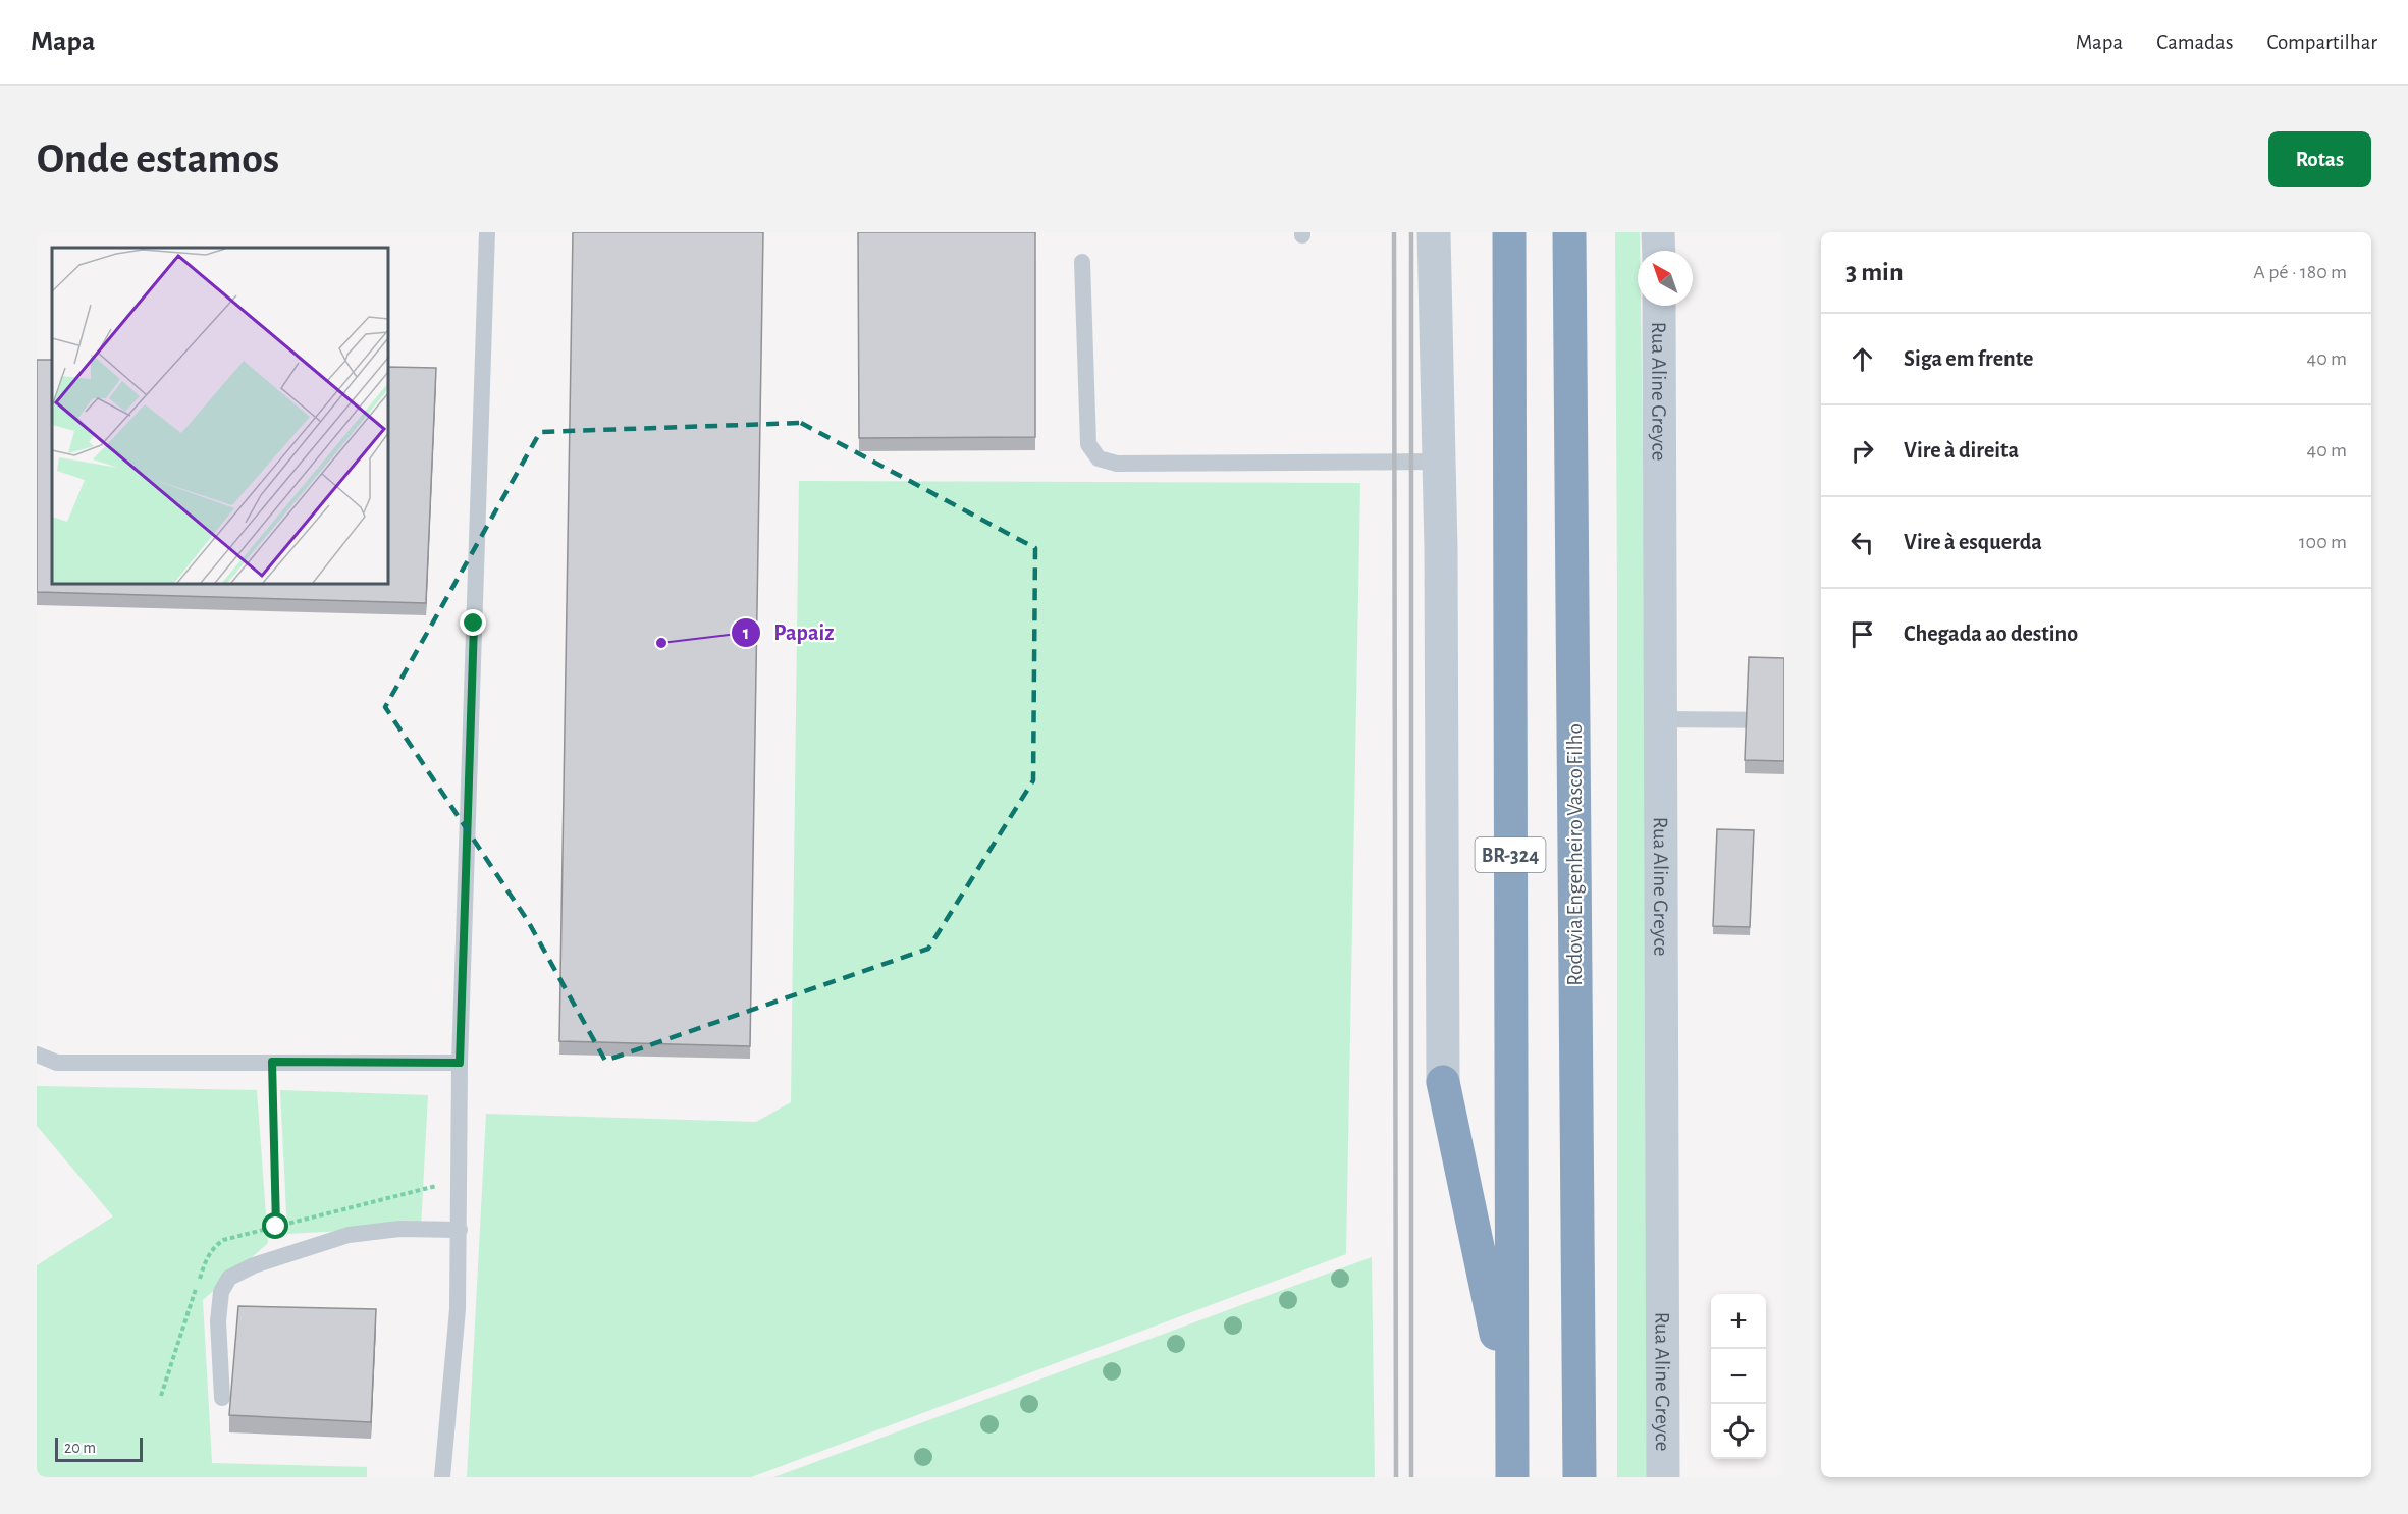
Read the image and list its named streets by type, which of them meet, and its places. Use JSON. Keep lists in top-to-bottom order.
{
  "streets": {
    "highway": ["BR-324", "Rodovia Engenheiro Vasco Filho"],
    "main road": ["Rua Aline Greyce"]
  },
  "places": ["Papaiz"],
  "scale_bar": "20 m",
  "north": "top left",
  "page": {
    "header": "Mapa",
    "nav": ["Mapa", "Camadas", "Compartilhar"],
    "buttons": "Rotas",
    "title": "Onde estamos",
    "heading": ["3 min", "A pé · 180 m"],
    "list": [
      ["Siga em frente", "40 m"],
      ["Vire à direita", "40 m"],
      ["Vire à esquerda", "100 m"],
      "Chegada ao destino"
    ],
    "map_buttons": ["+", "−"],
    "scale": "20 m"
  }
}
